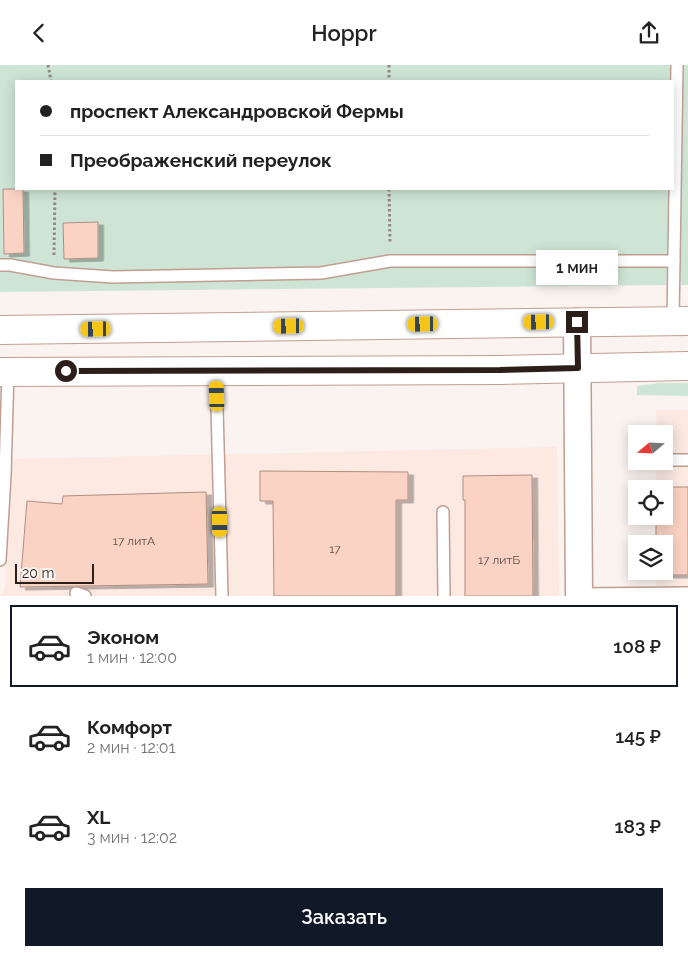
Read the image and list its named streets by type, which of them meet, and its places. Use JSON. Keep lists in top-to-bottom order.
{
  "house_numbers": ["17 литА", "17", "17 литБ"],
  "scale_bar": "20 m",
  "north": "left",
  "page": {
    "header": "Hoppr",
    "banner": ["проспект Александровской Фермы", "Преображенский переулок"],
    "bubble": "1 мин",
    "scale": "20 m",
    "list": [
      {
        "name": "Эконом",
        "note": "1 мин · 12:00",
        "value": "108 ₽"
      },
      {
        "name": "Комфорт",
        "note": "2 мин · 12:01",
        "value": "145 ₽"
      },
      {
        "name": "XL",
        "note": "3 мин · 12:02",
        "value": "183 ₽"
      }
    ],
    "buttons": "Заказать"
  }
}
